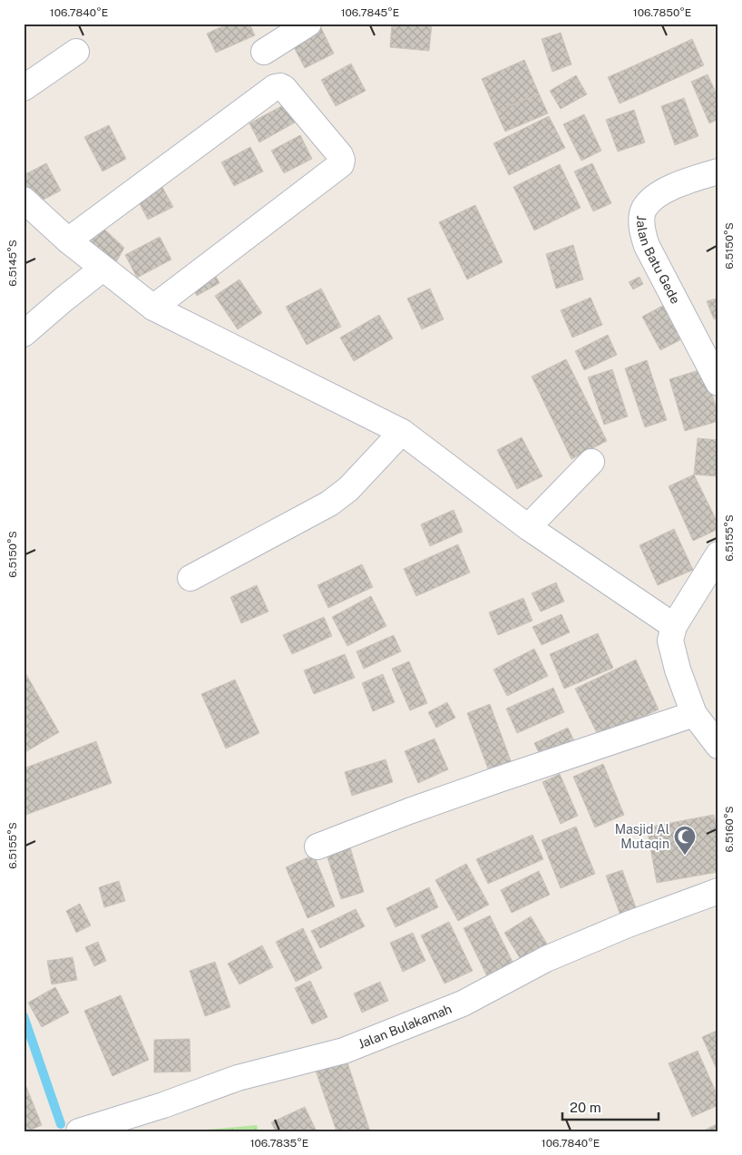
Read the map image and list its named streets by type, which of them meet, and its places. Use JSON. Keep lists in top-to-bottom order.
{
  "streets": {
    "street": ["Jalan Batu Gede", "Jalan Bulakamah"]
  },
  "places": {
    "mosque": ["Masjid Al Mutaqin"]
  },
  "scale_bar": "20 m",
  "coordinates": [
    "106.7840°E",
    "106.7845°E",
    "106.7850°E",
    "6.5150°S",
    "6.5145°S",
    "6.5155°S",
    "6.5160°S",
    "106.7835°E"
  ]
}
